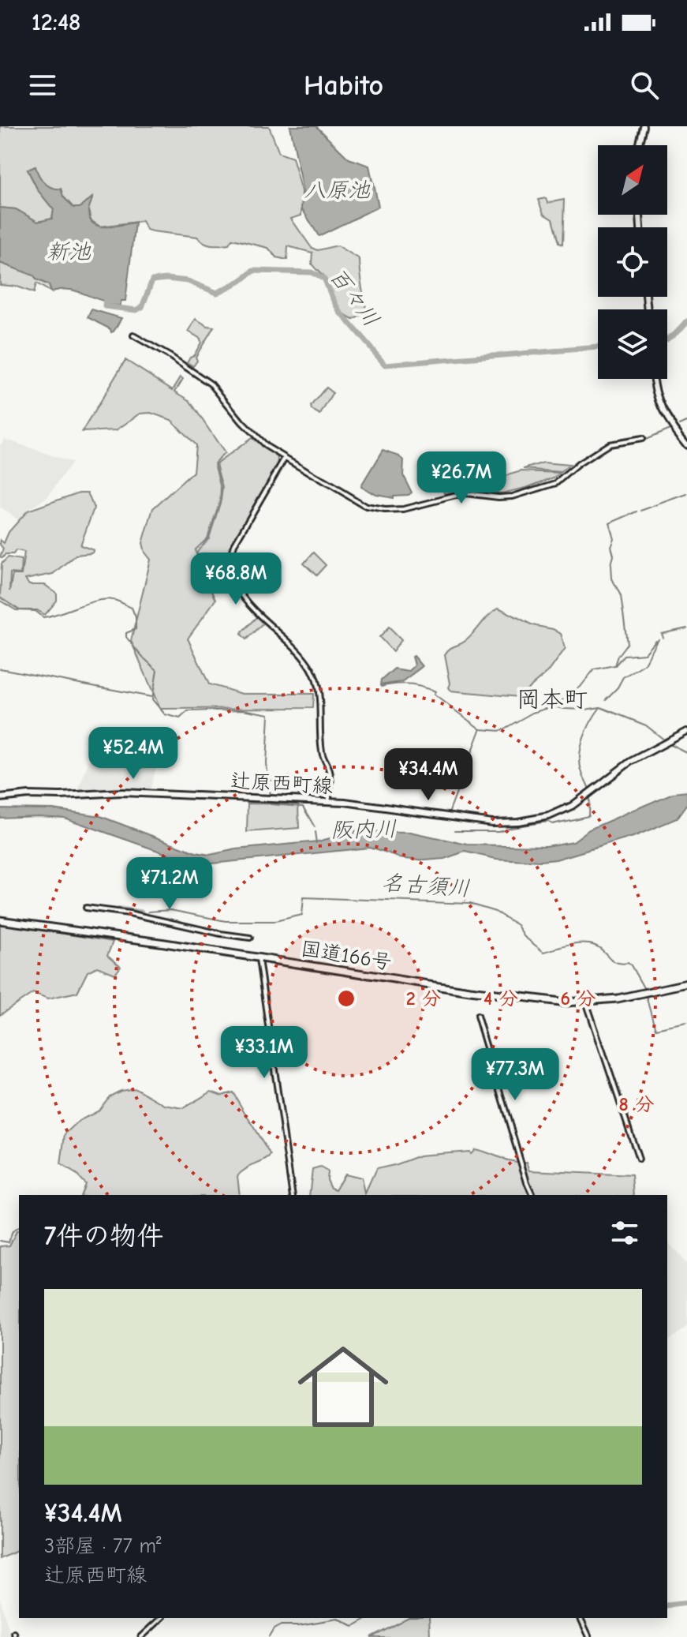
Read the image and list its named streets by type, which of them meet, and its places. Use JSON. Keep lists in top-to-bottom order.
{
  "streets": {
    "highway": ["国道166号"],
    "main road": ["辻原西町線"]
  },
  "districts": ["岡本町"],
  "water": [
    "八原池",
    "新池",
    "百々川",
    "阪内川",
    "名古須川"
  ],
  "north": "top right",
  "page": {
    "status": "12:48",
    "header": "Habito",
    "price": [
      "¥26.7M",
      "¥68.8M",
      "¥52.4M",
      "¥34.4M",
      "¥71.2M",
      "¥33.1M",
      "¥77.3M"
    ],
    "heading": "7件の物件",
    "list": [
      {
        "name": "¥34.4M",
        "note": "3部屋 · 77 m² · 辻原西町線"
      }
    ]
  },
  "rings": [
    "2 分",
    "4 分",
    "6 分",
    "8 分"
  ]
}
